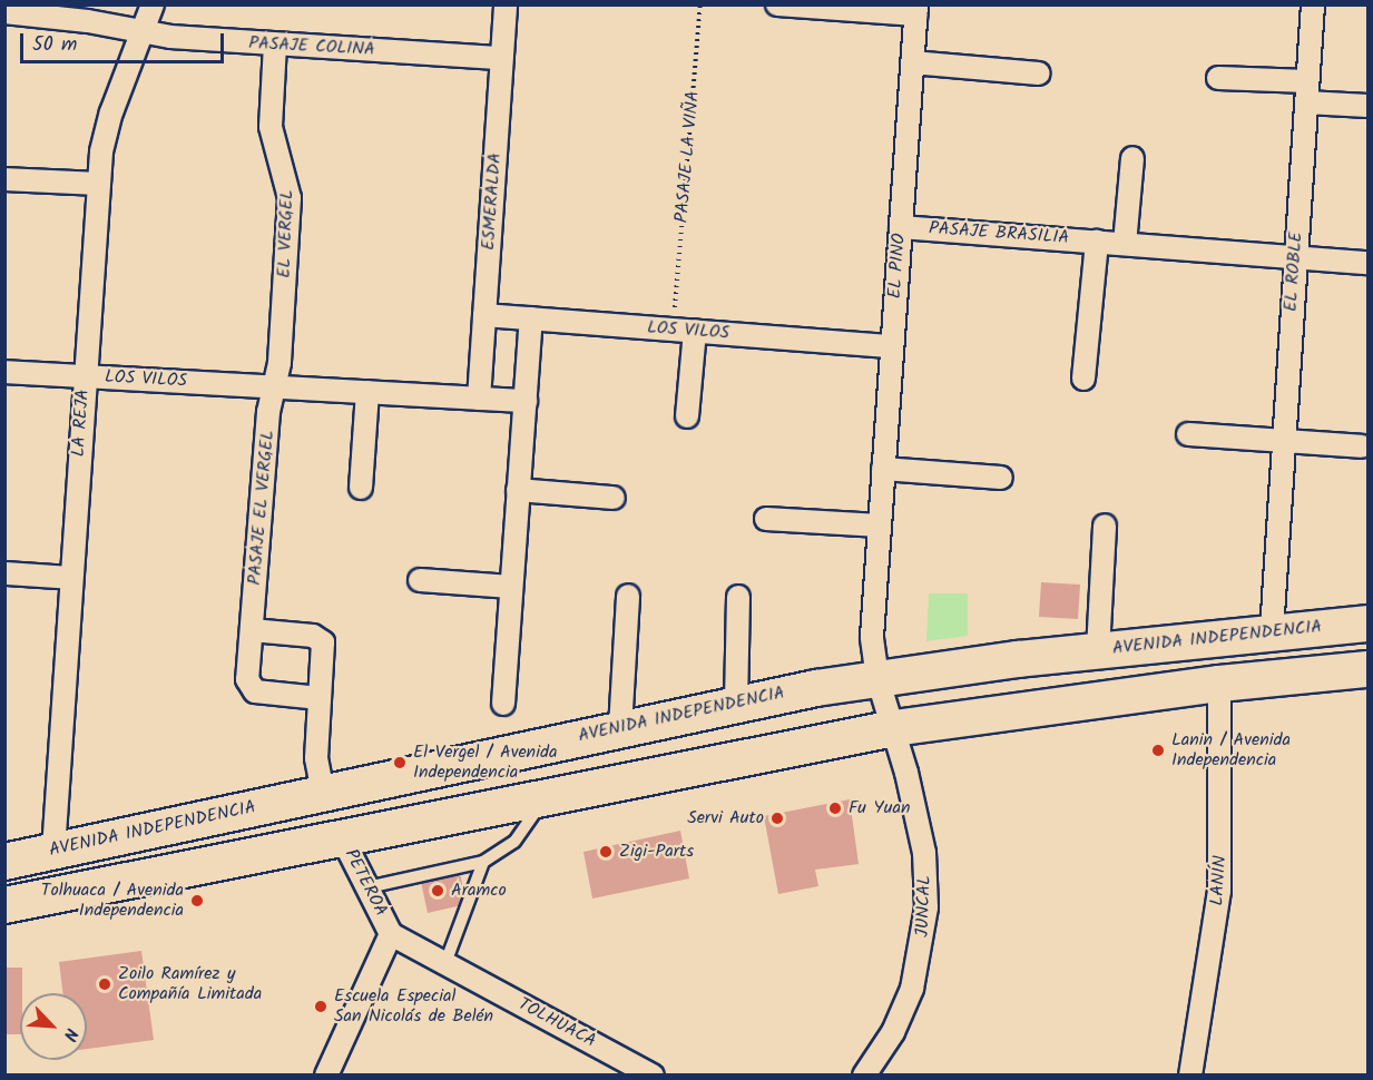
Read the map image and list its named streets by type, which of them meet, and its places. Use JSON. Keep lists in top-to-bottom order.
{
  "streets": {
    "main road": ["AVENIDA INDEPENDENCIA"],
    "street": [
      "PASAJE COLINA",
      "ESMERALDA",
      "EL VERGEL",
      "PASAJE BRASILIA",
      "EL PINO",
      "EL ROBLE",
      "LOS VILOS",
      "LA REJA",
      "PASAJE EL VERGEL",
      "LANÍN",
      "PETEROA",
      "JUNCAL",
      "TOLHUACA"
    ],
    "path": ["PASAJE LA VIÑA"]
  },
  "crossings": [
    ["PASAJE COLINA", "ESMERALDA"],
    ["PASAJE COLINA", "EL VERGEL"],
    ["PASAJE COLINA", "LA REJA"],
    ["ESMERALDA", "LOS VILOS"],
    ["EL VERGEL", "LOS VILOS"],
    ["EL VERGEL", "PASAJE EL VERGEL"],
    ["PASAJE BRASILIA", "EL PINO"],
    ["PASAJE BRASILIA", "EL ROBLE"],
    ["EL PINO", "LOS VILOS"],
    ["EL PINO", "AVENIDA INDEPENDENCIA"],
    ["EL PINO", "JUNCAL"],
    ["EL ROBLE", "AVENIDA INDEPENDENCIA"],
    ["LOS VILOS", "LA REJA"],
    ["LOS VILOS", "PASAJE EL VERGEL"],
    ["LA REJA", "AVENIDA INDEPENDENCIA"],
    ["PETEROA", "TOLHUACA"]
  ],
  "places": [
    "Lanin / Avenida Independencia",
    "El Vergel / Avenida Independencia",
    "Fu Yuan",
    "Servi Auto",
    "Zigi-Parts",
    "Aramco",
    "Tolhuaca / Avenida Independencia",
    "Zoilo Ramírez y Compañía Limitada",
    "Escuela Especial San Nicolás de Belén"
  ],
  "scale_bar": "50 m",
  "north": "bottom right"
}
